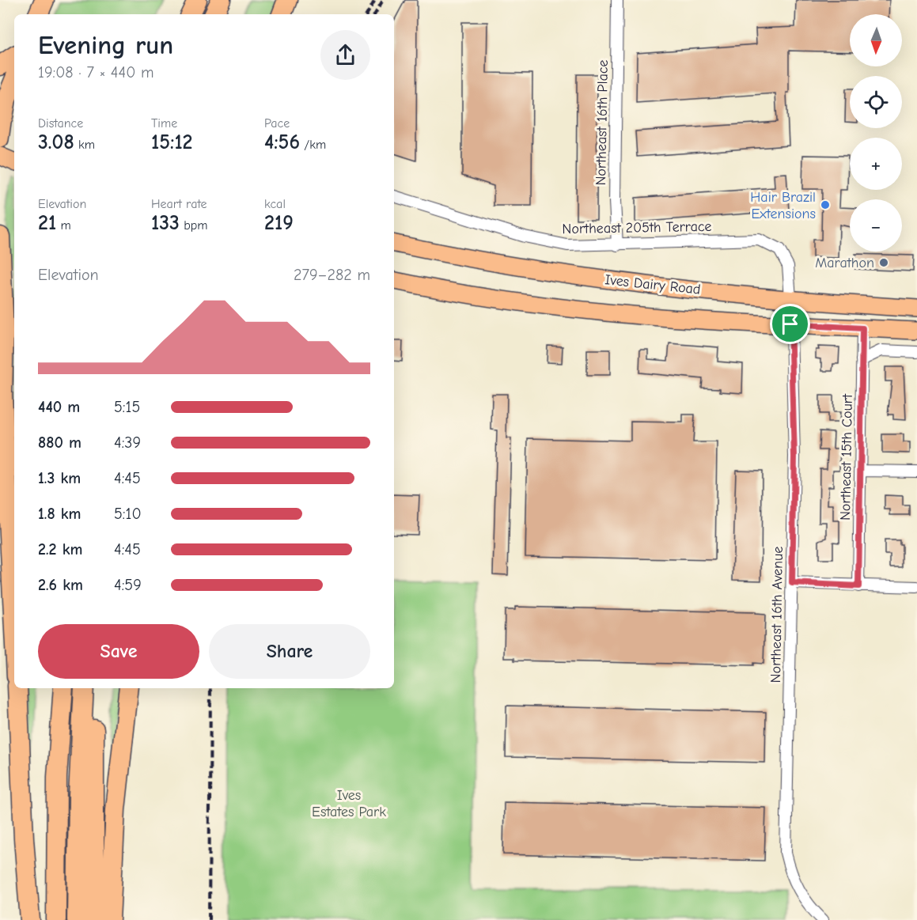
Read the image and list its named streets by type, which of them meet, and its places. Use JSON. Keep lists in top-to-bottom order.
{
  "streets": {
    "main road": ["Ives Dairy Road"],
    "street": [
      "Northeast 16th Place",
      "Northeast 205th Terrace",
      "Northeast 15th Court",
      "Northeast 16th Avenue"
    ]
  },
  "crossings": [
    ["Northeast 16th Place", "Northeast 205th Terrace"],
    ["Northeast 205th Terrace", "Ives Dairy Road"],
    ["Northeast 205th Terrace", "Northeast 16th Avenue"],
    ["Ives Dairy Road", "Northeast 15th Court"],
    ["Ives Dairy Road", "Northeast 16th Avenue"]
  ],
  "parks": ["Ives Estates Park"],
  "places": ["Hair Brazil Extensions", "Marathon"],
  "north": "bottom",
  "page": {
    "map_buttons": ["+", "−"],
    "heading": ["Evening run", "19:08 · 7 × 440 m"],
    "stats": [
      ["Distance", "3.08 km"],
      ["Time", "15:12"],
      ["Pace", "4:56 /km"],
      ["Elevation", "21 m"],
      ["Heart rate", "133 bpm"],
      ["kcal", "219"]
    ],
    "chart": ["Elevation", "279–282 m"],
    "list": [
      {
        "name": "440 m",
        "note": "5:15"
      },
      {
        "name": "880 m",
        "note": "4:39"
      },
      {
        "name": "1.3 km",
        "note": "4:45"
      },
      {
        "name": "1.8 km",
        "note": "5:10"
      },
      {
        "name": "2.2 km",
        "note": "4:45"
      },
      {
        "name": "2.6 km",
        "note": "4:59"
      }
    ],
    "buttons": ["Save", "Share"]
  }
}
